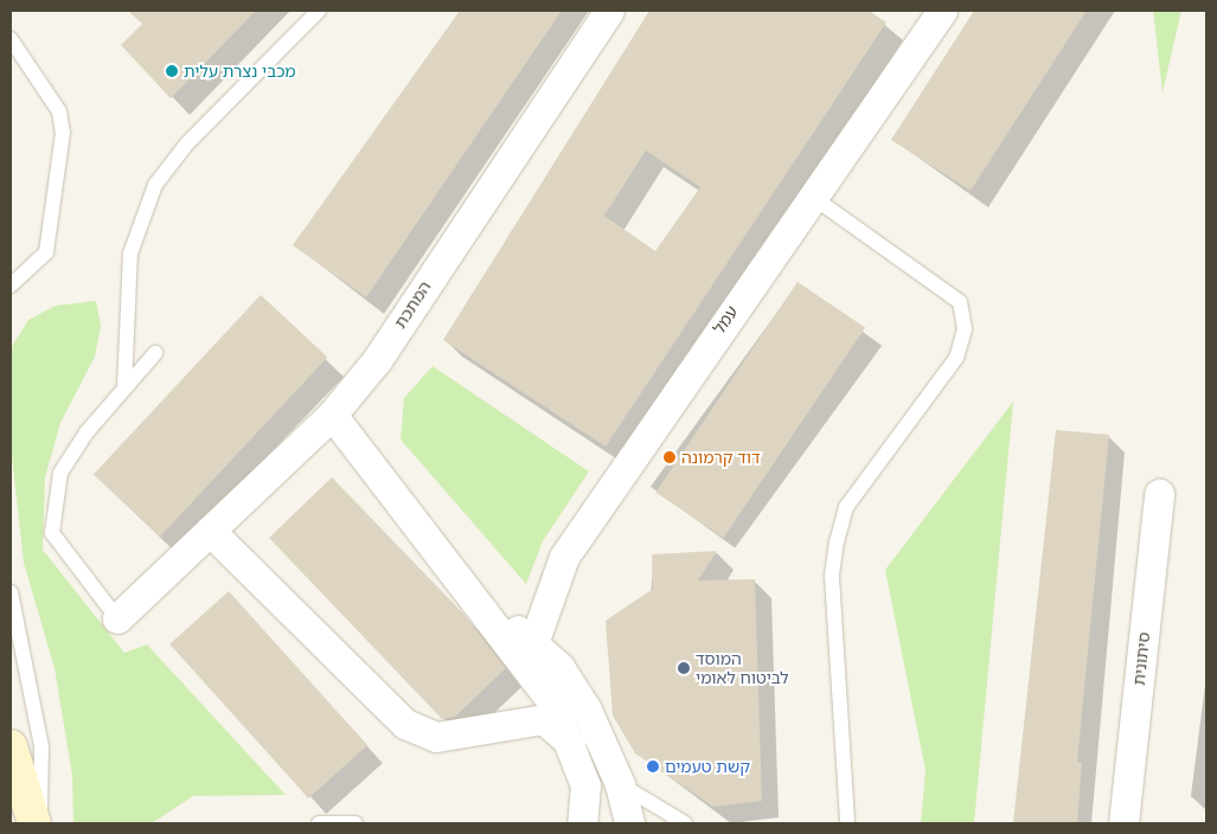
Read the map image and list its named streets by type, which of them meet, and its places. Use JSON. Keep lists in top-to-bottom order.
{
  "streets": {
    "street": ["המתכת", "עמל", "סיתונית"]
  },
  "places": [
    "מכבי נצרת עלית",
    "דוד קרמונה",
    "המוסד לביטוח לאומי",
    "קשת טעמים"
  ]
}
